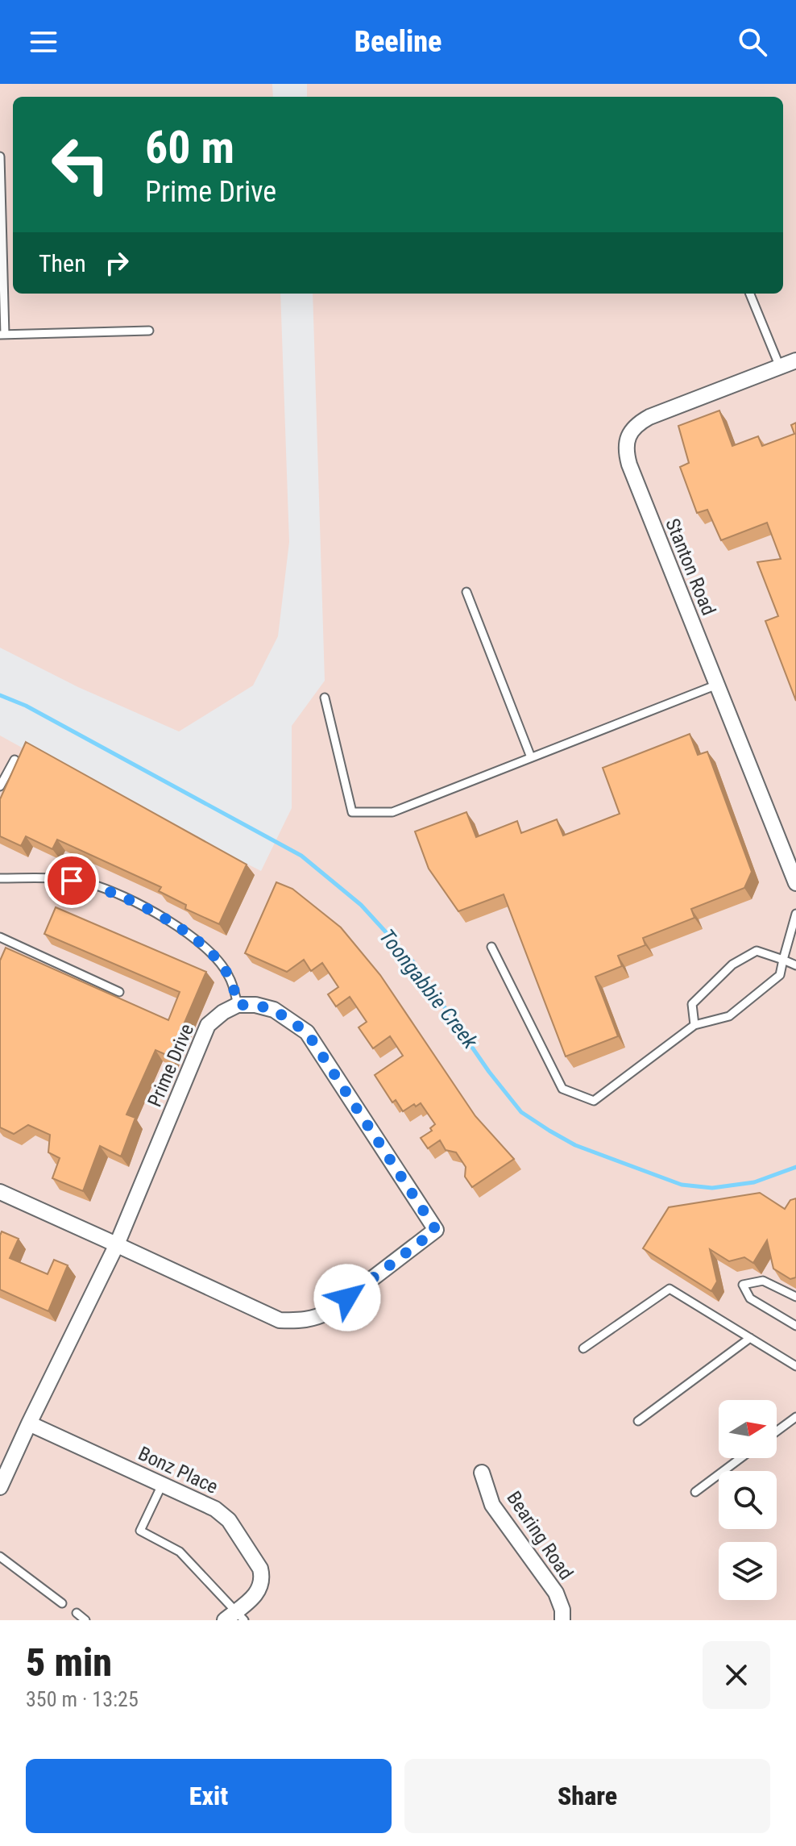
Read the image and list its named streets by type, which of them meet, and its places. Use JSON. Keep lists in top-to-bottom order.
{
  "streets": {
    "street": [
      "Stanton Road",
      "Prime Drive",
      "Bonz Place",
      "Bearing Road"
    ]
  },
  "crossings": [
    ["Prime Drive", "Bonz Place"]
  ],
  "water": ["Toongabbie Creek"],
  "north": "right",
  "page": {
    "header": "Beeline",
    "turn": ["60 m", "Prime Drive"],
    "then": "Then",
    "heading": ["5 min", "350 m · 13:25"],
    "buttons": ["Exit", "Share"]
  }
}
